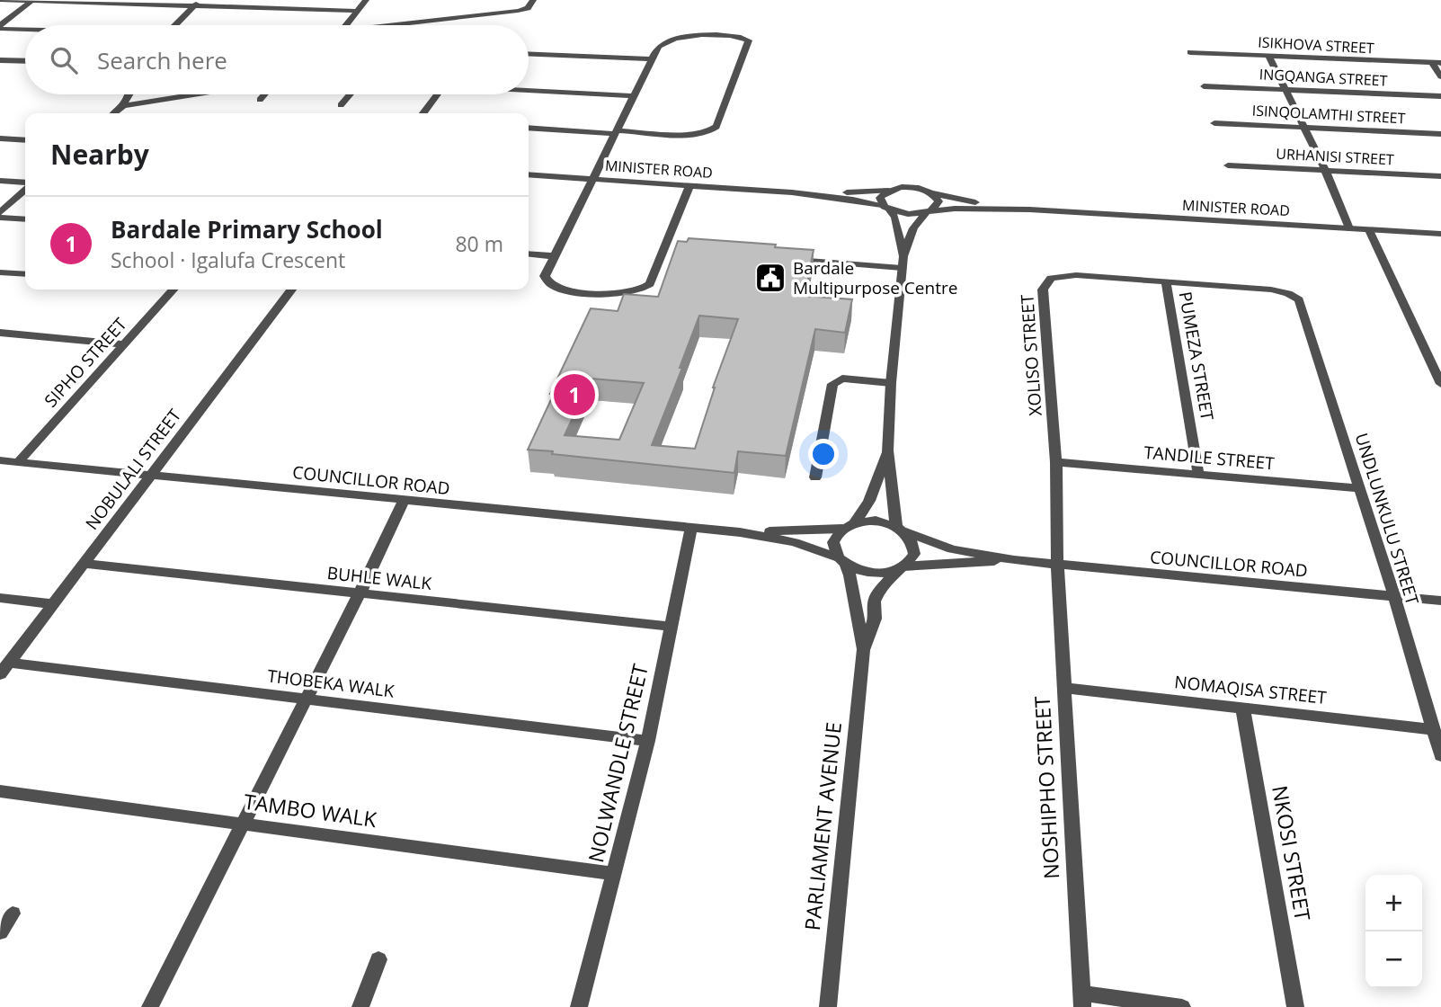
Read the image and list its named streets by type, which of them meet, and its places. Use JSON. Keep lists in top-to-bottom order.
{
  "streets": {
    "street": [
      "ISIKHOVA STREET",
      "INGQANGA STREET",
      "ISINQOLAMTHI STREET",
      "URHANISI STREET",
      "MINISTER ROAD",
      "XOLISO STREET",
      "PUMEZA STREET",
      "SIPHO STREET",
      "TANDILE STREET",
      "NOBULALI STREET",
      "COUNCILLOR ROAD",
      "UNDLUNKULU STREET",
      "BUHLE WALK",
      "THOBEKA WALK",
      "NOMAQISA STREET",
      "NOLWANDLE STREET",
      "NOSHIPHO STREET",
      "TAMBO WALK",
      "PARLIAMENT AVENUE",
      "NKOSI STREET"
    ]
  },
  "crossings": [
    ["XOLISO STREET", "PUMEZA STREET"],
    ["XOLISO STREET", "TANDILE STREET"],
    ["XOLISO STREET", "COUNCILLOR ROAD"],
    ["XOLISO STREET", "UNDLUNKULU STREET"],
    ["XOLISO STREET", "NOSHIPHO STREET"],
    ["PUMEZA STREET", "TANDILE STREET"],
    ["SIPHO STREET", "COUNCILLOR ROAD"],
    ["TANDILE STREET", "UNDLUNKULU STREET"],
    ["NOBULALI STREET", "COUNCILLOR ROAD"],
    ["NOBULALI STREET", "BUHLE WALK"],
    ["NOBULALI STREET", "THOBEKA WALK"],
    ["COUNCILLOR ROAD", "UNDLUNKULU STREET"],
    ["COUNCILLOR ROAD", "NOLWANDLE STREET"],
    ["COUNCILLOR ROAD", "NOSHIPHO STREET"],
    ["COUNCILLOR ROAD", "PARLIAMENT AVENUE"],
    ["UNDLUNKULU STREET", "NOMAQISA STREET"],
    ["BUHLE WALK", "NOLWANDLE STREET"],
    ["THOBEKA WALK", "NOLWANDLE STREET"],
    ["NOMAQISA STREET", "NOSHIPHO STREET"],
    ["NOMAQISA STREET", "NKOSI STREET"],
    ["NOLWANDLE STREET", "TAMBO WALK"]
  ],
  "places": {
    "public building": ["Bardale Multipurpose Centre"]
  },
  "page": {
    "search": "Search here",
    "heading": "Nearby",
    "list": [
      {
        "mark": "1",
        "name": "Bardale Primary School",
        "note": "School · Igalufa Crescent",
        "value": "80 m"
      }
    ],
    "pins": "1",
    "map_buttons": ["+", "−"]
  }
}
